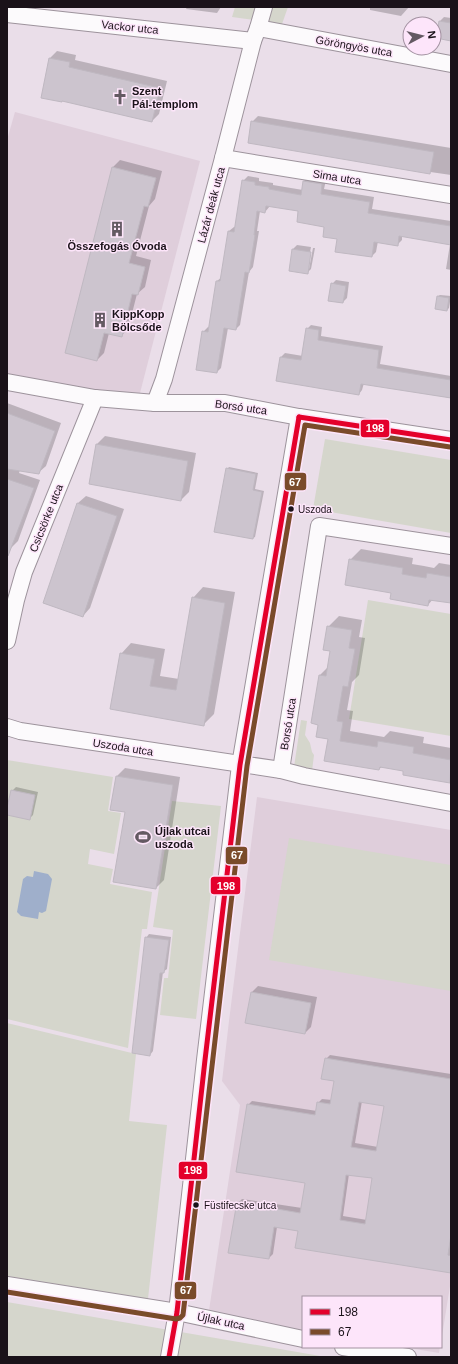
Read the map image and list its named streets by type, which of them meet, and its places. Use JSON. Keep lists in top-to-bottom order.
{
  "streets": {
    "street": [
      "Vackor utca",
      "Göröngyös utca",
      "Sima utca",
      "Lázár deák utca",
      "Borsó utca",
      "Csicsörke utca",
      "Uszoda utca",
      "Újlak utca"
    ]
  },
  "crossings": [
    ["Vackor utca", "Göröngyös utca"],
    ["Vackor utca", "Lázár deák utca"],
    ["Göröngyös utca", "Lázár deák utca"],
    ["Sima utca", "Lázár deák utca"],
    ["Lázár deák utca", "Borsó utca"],
    ["Borsó utca", "Csicsörke utca"]
  ],
  "places": {
    "church": ["Szent Pál-templom"],
    "building": ["Összefogás Óvoda", "KippKopp Bölcsőde"],
    "other": ["Uszoda", "Füstifecske utca"],
    "sports": ["Újlak utcai uszoda"]
  },
  "lines": ["transit line 198", "transit line 67"],
  "legend": ["198", "67"],
  "north": "right"
}
